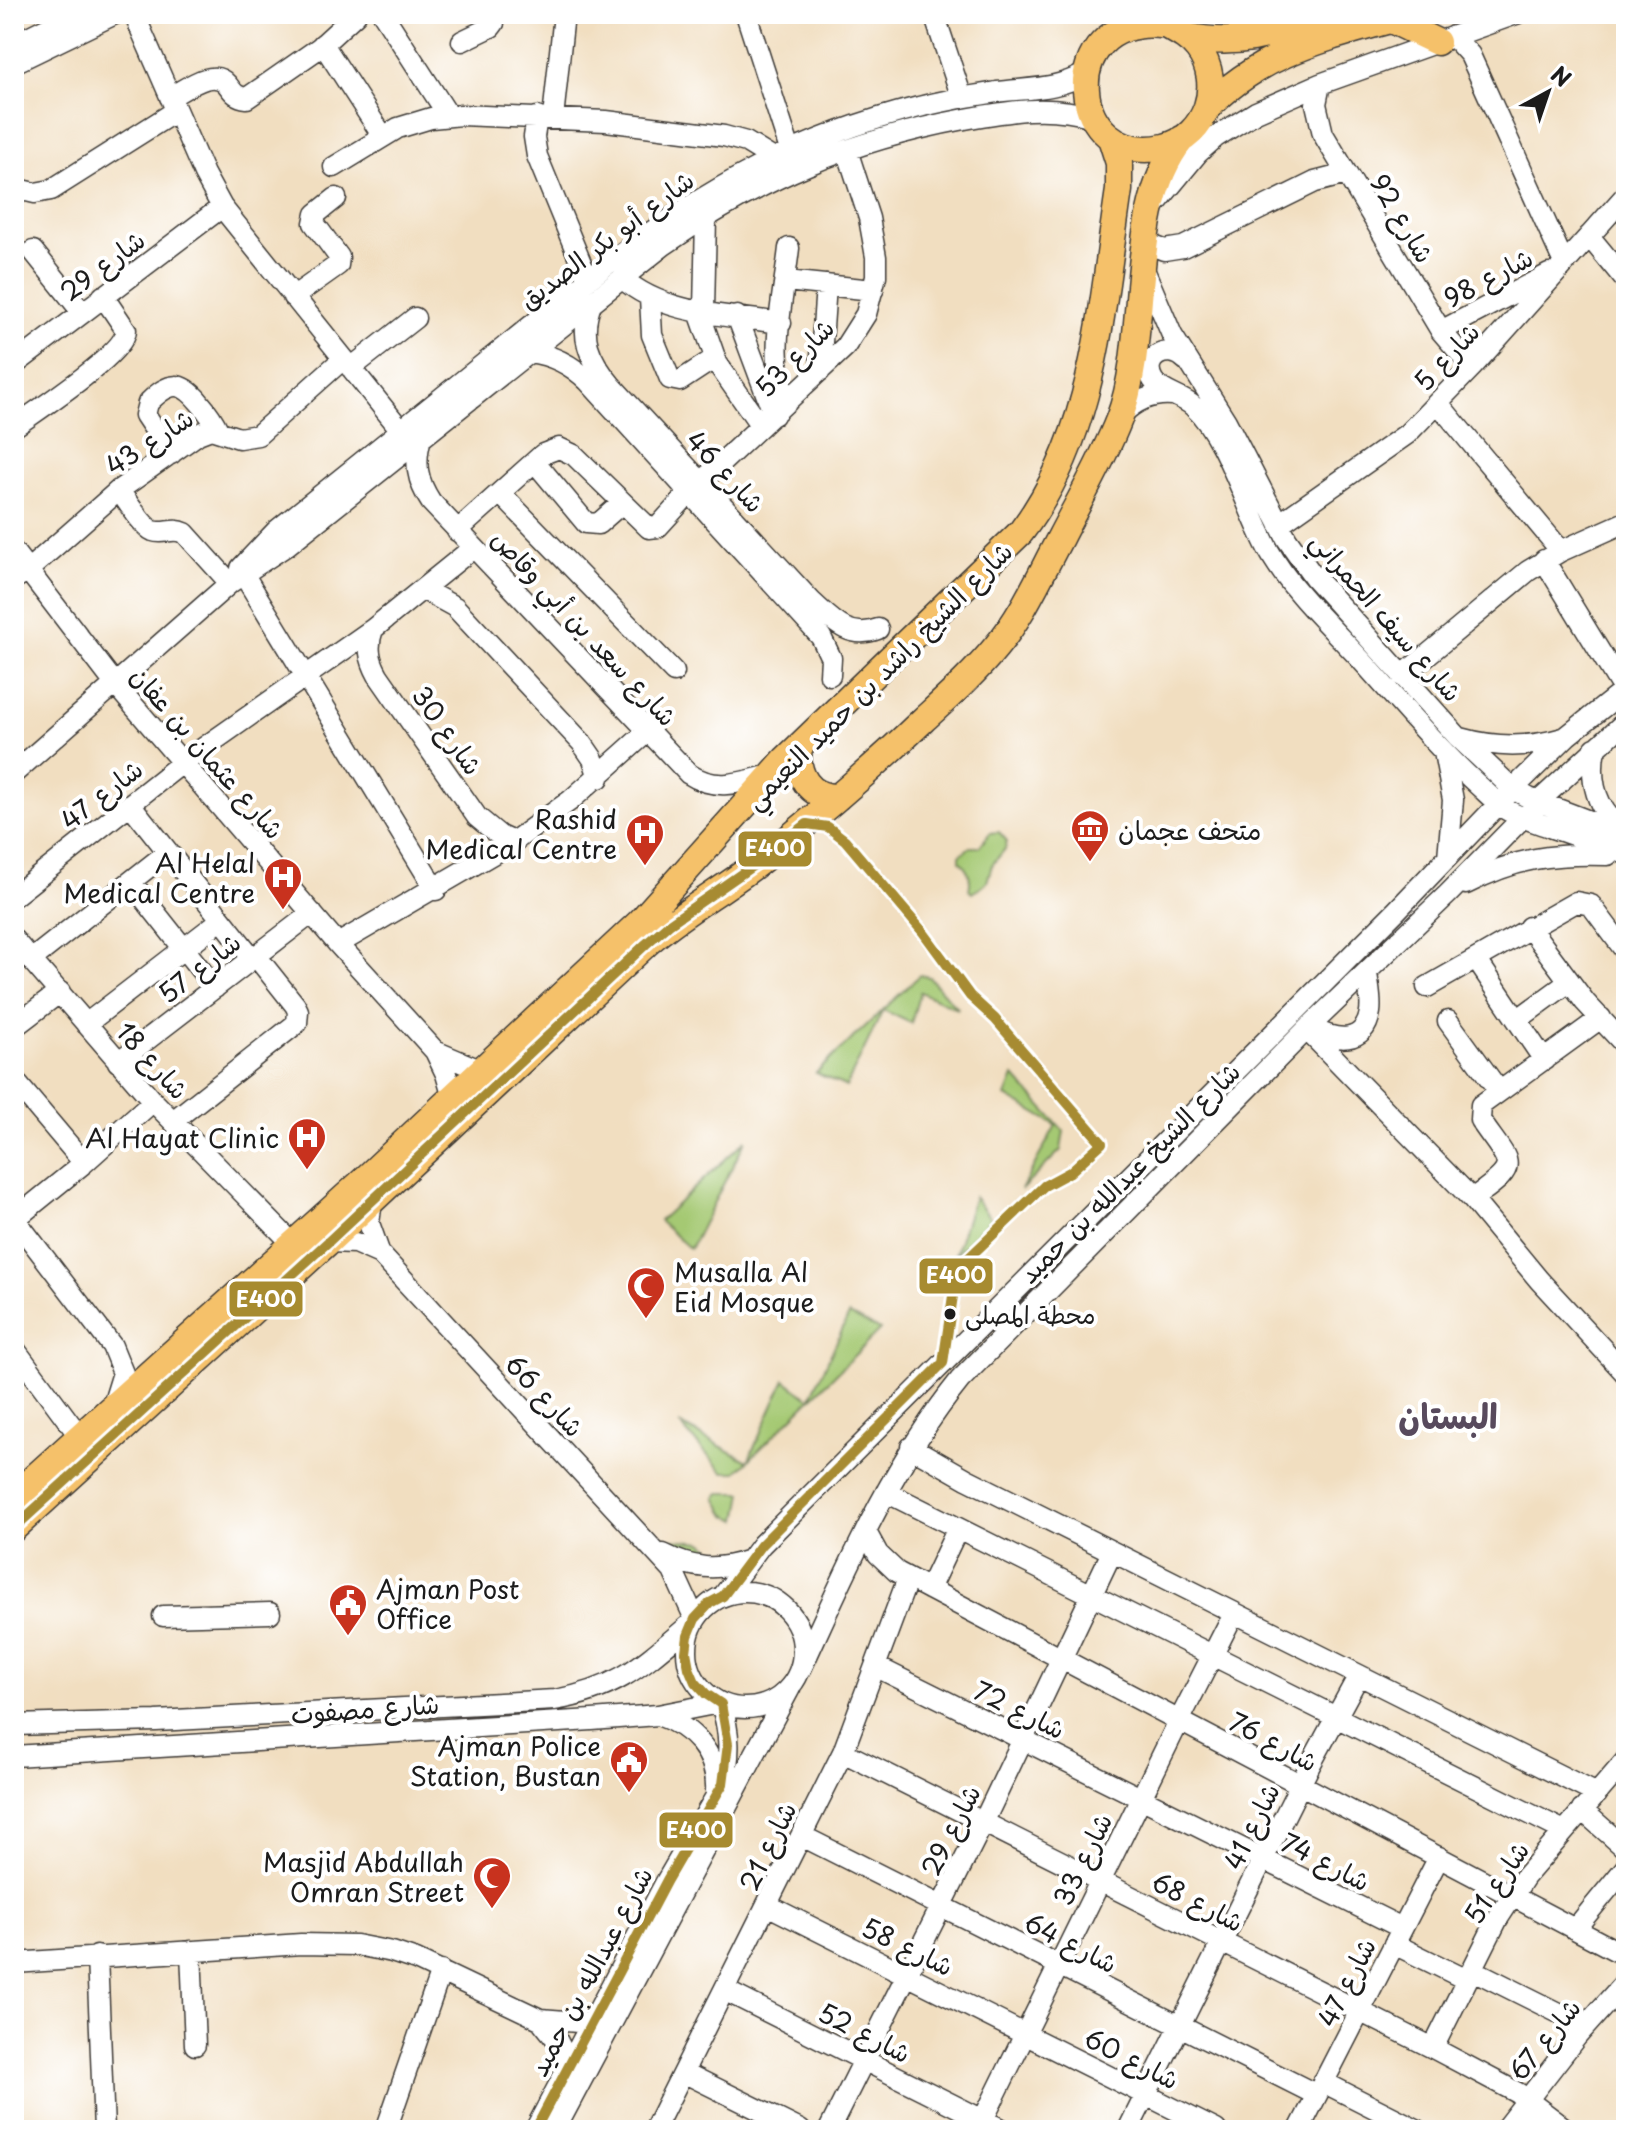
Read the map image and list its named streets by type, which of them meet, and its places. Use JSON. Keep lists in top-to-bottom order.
{
  "streets": {
    "main road": ["شارع الشيخ راشد بن حميد النعيمي"],
    "street": [
      "شارع 92",
      "شارع أبو بكر الصديق",
      "شارع 29",
      "شارع 98",
      "شارع 5",
      "شارع 53",
      "شارع 43",
      "شارع 46",
      "شارع سيف الحمراني",
      "شارع سعد بن أبي وقاص",
      "شارع 30",
      "شارع عثمان بن عفان",
      "شارع 47",
      "شارع 57",
      "شارع 18",
      "شارع الشيخ عبدالله بن حميد",
      "شارع 66",
      "شارع مصفوت",
      "شارع 72",
      "شارع 76",
      "شارع 41",
      "شارع 21",
      "شارع 33",
      "شارع 74",
      "شارع 51",
      "شارع 68",
      "شارع 64",
      "شارع 58",
      "شارع عبدالله بن حميد",
      "شارع 52",
      "شارع 67",
      "شارع 60"
    ]
  },
  "crossings": [
    ["شارع 92", "شارع 98"],
    ["شارع 92", "شارع 5"],
    ["شارع أبو بكر الصديق", "شارع 53"],
    ["شارع أبو بكر الصديق", "شارع 46"],
    ["شارع أبو بكر الصديق", "شارع سعد بن أبي وقاص"],
    ["شارع أبو بكر الصديق", "شارع الشيخ راشد بن حميد النعيمي"],
    ["شارع أبو بكر الصديق", "شارع عثمان بن عفان"],
    ["شارع 29", "شارع 72"],
    ["شارع 29", "شارع 76"],
    ["شارع 29", "شارع 68"],
    ["شارع 29", "شارع 64"],
    ["شارع 29", "شارع 58"],
    ["شارع 29", "شارع 52"],
    ["شارع 98", "شارع 5"],
    ["شارع 5", "شارع سيف الحمراني"],
    ["شارع 53", "شارع 46"],
    ["شارع 43", "شارع عثمان بن عفان"],
    ["شارع سيف الحمراني", "شارع الشيخ راشد بن حميد النعيمي"],
    ["شارع سيف الحمراني", "شارع الشيخ عبدالله بن حميد"],
    ["شارع سعد بن أبي وقاص", "شارع الشيخ راشد بن حميد النعيمي"],
    ["شارع سعد بن أبي وقاص", "شارع 47"],
    ["شارع الشيخ راشد بن حميد النعيمي", "شارع عثمان بن عفان"],
    ["شارع الشيخ راشد بن حميد النعيمي", "شارع 18"],
    ["شارع الشيخ راشد بن حميد النعيمي", "شارع 66"],
    ["شارع 30", "شارع 47"],
    ["شارع عثمان بن عفان", "شارع 47"],
    ["شارع عثمان بن عفان", "شارع 57"],
    ["شارع 47", "شارع 76"],
    ["شارع 47", "شارع 74"],
    ["شارع 47", "شارع 68"],
    ["شارع 47", "شارع 64"],
    ["شارع 57", "شارع 18"],
    ["شارع الشيخ عبدالله بن حميد", "شارع 66"],
    ["شارع الشيخ عبدالله بن حميد", "شارع مصفوت"],
    ["شارع الشيخ عبدالله بن حميد", "شارع 76"],
    ["شارع الشيخ عبدالله بن حميد", "شارع عبدالله بن حميد"],
    ["شارع 66", "شارع مصفوت"],
    ["شارع 66", "شارع عبدالله بن حميد"],
    ["شارع مصفوت", "شارع عبدالله بن حميد"],
    ["شارع 72", "شارع 21"],
    ["شارع 72", "شارع 33"],
    ["شارع 72", "شارع 74"],
    ["شارع 76", "شارع 41"],
    ["شارع 76", "شارع 21"],
    ["شارع 76", "شارع 33"],
    ["شارع 76", "شارع 51"],
    ["شارع 41", "شارع 74"],
    ["شارع 41", "شارع 68"],
    ["شارع 41", "شارع 64"],
    ["شارع 41", "شارع 60"],
    ["شارع 21", "شارع 68"],
    ["شارع 21", "شارع 64"],
    ["شارع 21", "شارع 58"],
    ["شارع 21", "شارع 52"],
    ["شارع 33", "شارع 74"],
    ["شارع 33", "شارع 68"],
    ["شارع 33", "شارع 64"],
    ["شارع 33", "شارع 58"],
    ["شارع 33", "شارع 52"],
    ["شارع 33", "شارع 60"],
    ["شارع 74", "شارع 51"],
    ["شارع 74", "شارع 67"],
    ["شارع 51", "شارع 68"],
    ["شارع 68", "شارع 67"],
    ["شارع 58", "شارع 60"]
  ],
  "districts": ["البستان"],
  "places": {
    "museum": ["متحف عجمان"],
    "hospital": ["Rashid Medical Centre", "Al Helal Medical Centre", "Al Hayat Clinic"],
    "other": ["محطة المصلى"],
    "mosque": ["Musalla Al Eid Mosque", "Masjid Abdullah Omran Street"],
    "public building": ["Ajman Post Office", "Ajman Police Station, Bustan"]
  },
  "lines": ["transit line E400"],
  "north": "top right"
}
